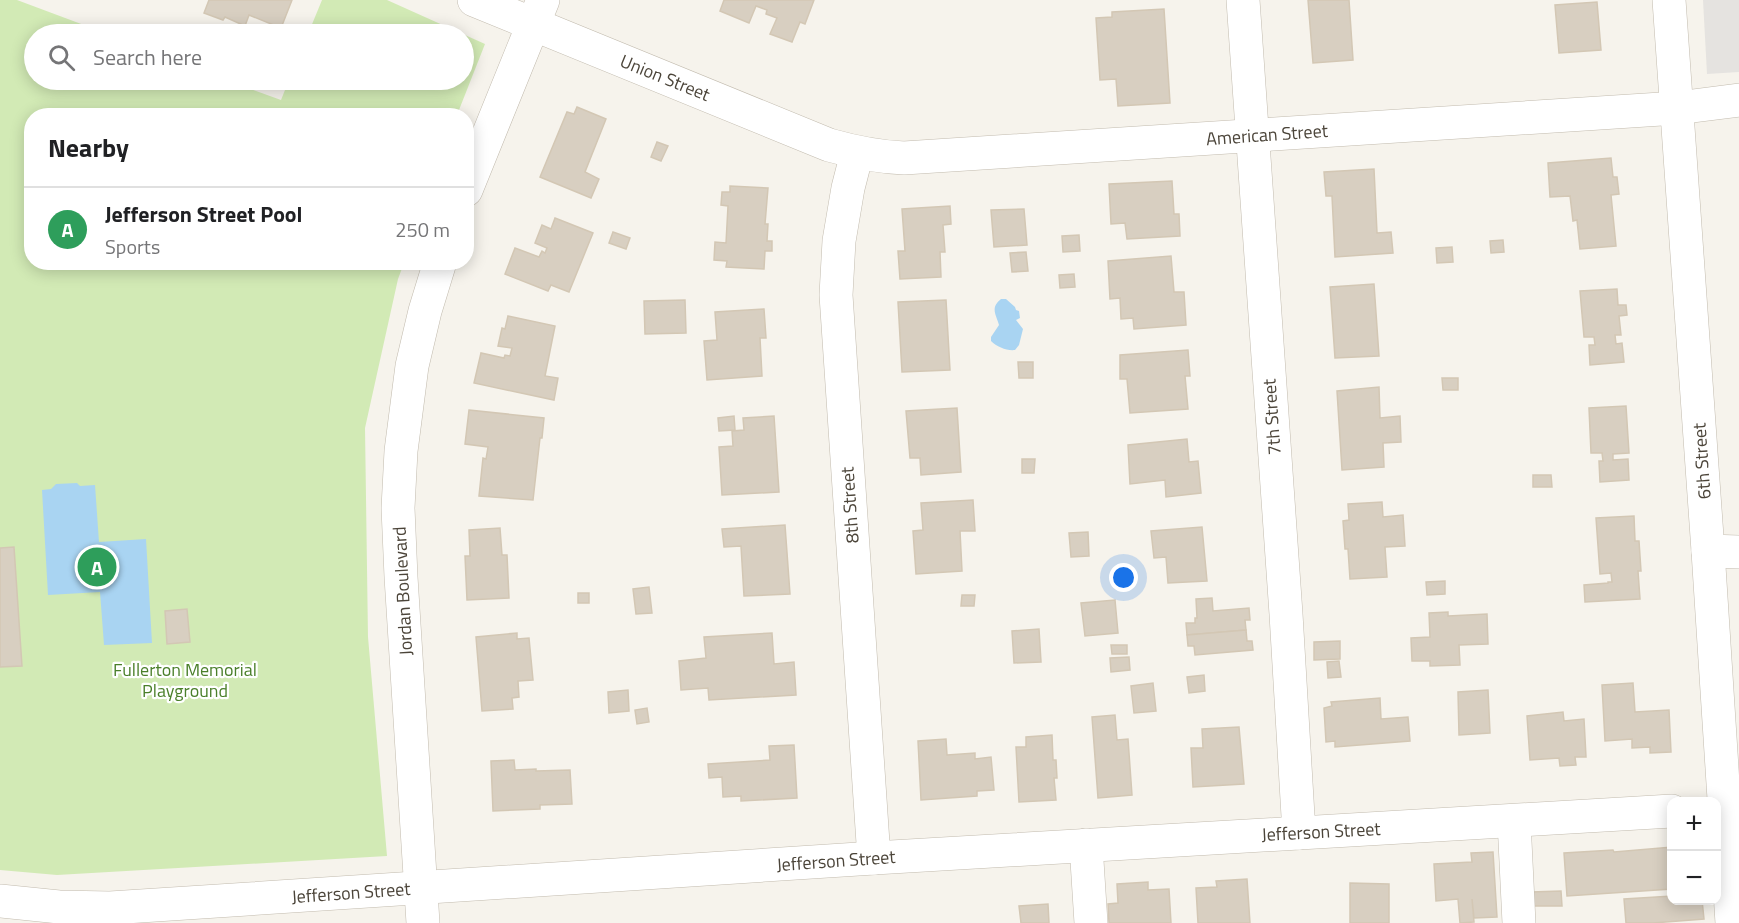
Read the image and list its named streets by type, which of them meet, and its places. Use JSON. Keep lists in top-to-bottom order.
{
  "streets": {
    "street": [
      "Union Street",
      "American Street",
      "7th Street",
      "6th Street",
      "8th Street",
      "Jordan Boulevard",
      "Jefferson Street"
    ]
  },
  "crossings": [
    ["Union Street", "American Street"],
    ["Union Street", "8th Street"],
    ["American Street", "7th Street"],
    ["American Street", "6th Street"],
    ["American Street", "8th Street"],
    ["7th Street", "Jefferson Street"],
    ["8th Street", "Jefferson Street"],
    ["Jordan Boulevard", "Jefferson Street"]
  ],
  "parks": ["Fullerton Memorial Playground"],
  "page": {
    "search": "Search here",
    "heading": "Nearby",
    "list": [
      {
        "mark": "A",
        "name": "Jefferson Street Pool",
        "note": "Sports",
        "value": "250 m"
      }
    ],
    "pins": "A",
    "map_buttons": ["+", "−"]
  }
}
